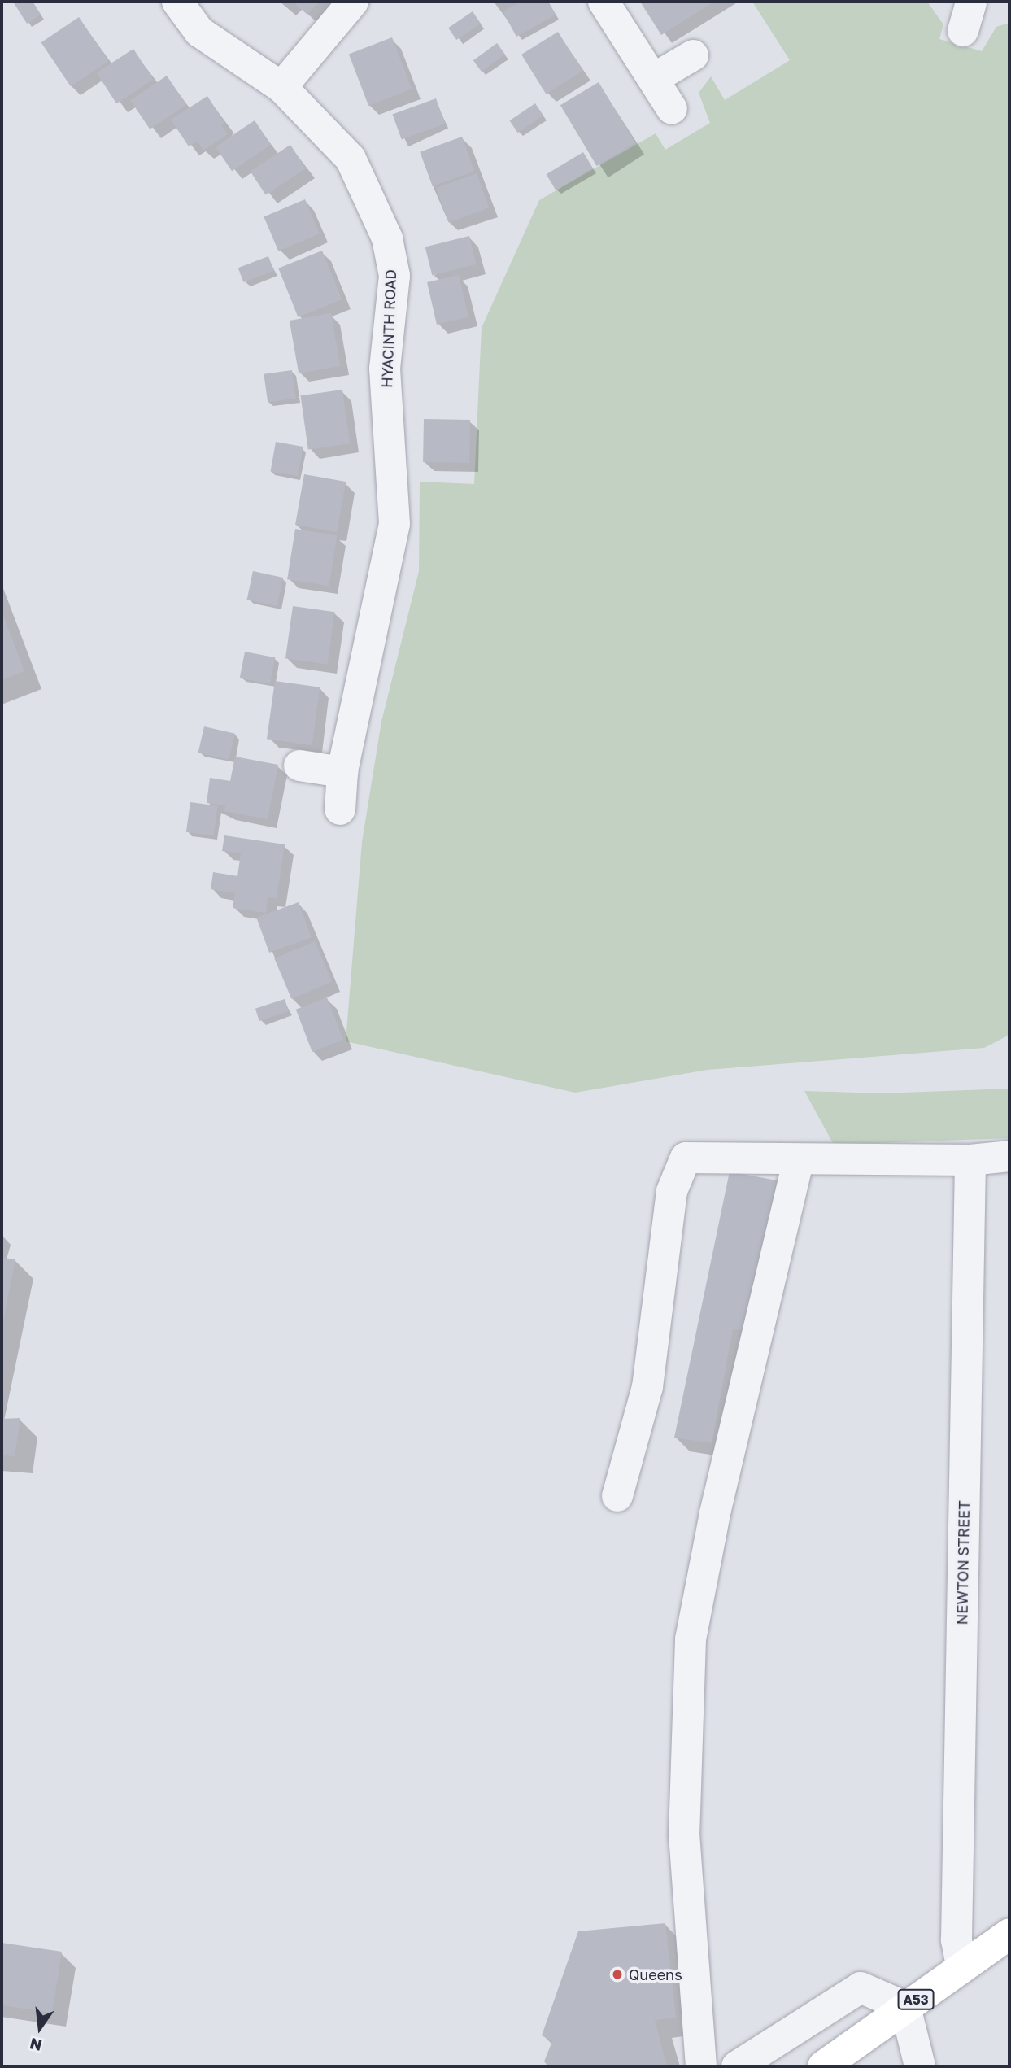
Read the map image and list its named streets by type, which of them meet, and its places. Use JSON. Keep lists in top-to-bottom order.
{
  "streets": {
    "highway": ["A53"],
    "street": ["HYACINTH ROAD", "NEWTON STREET"]
  },
  "crossings": [
    ["NEWTON STREET", "A53"]
  ],
  "places": ["Queens"],
  "north": "bottom"
}
